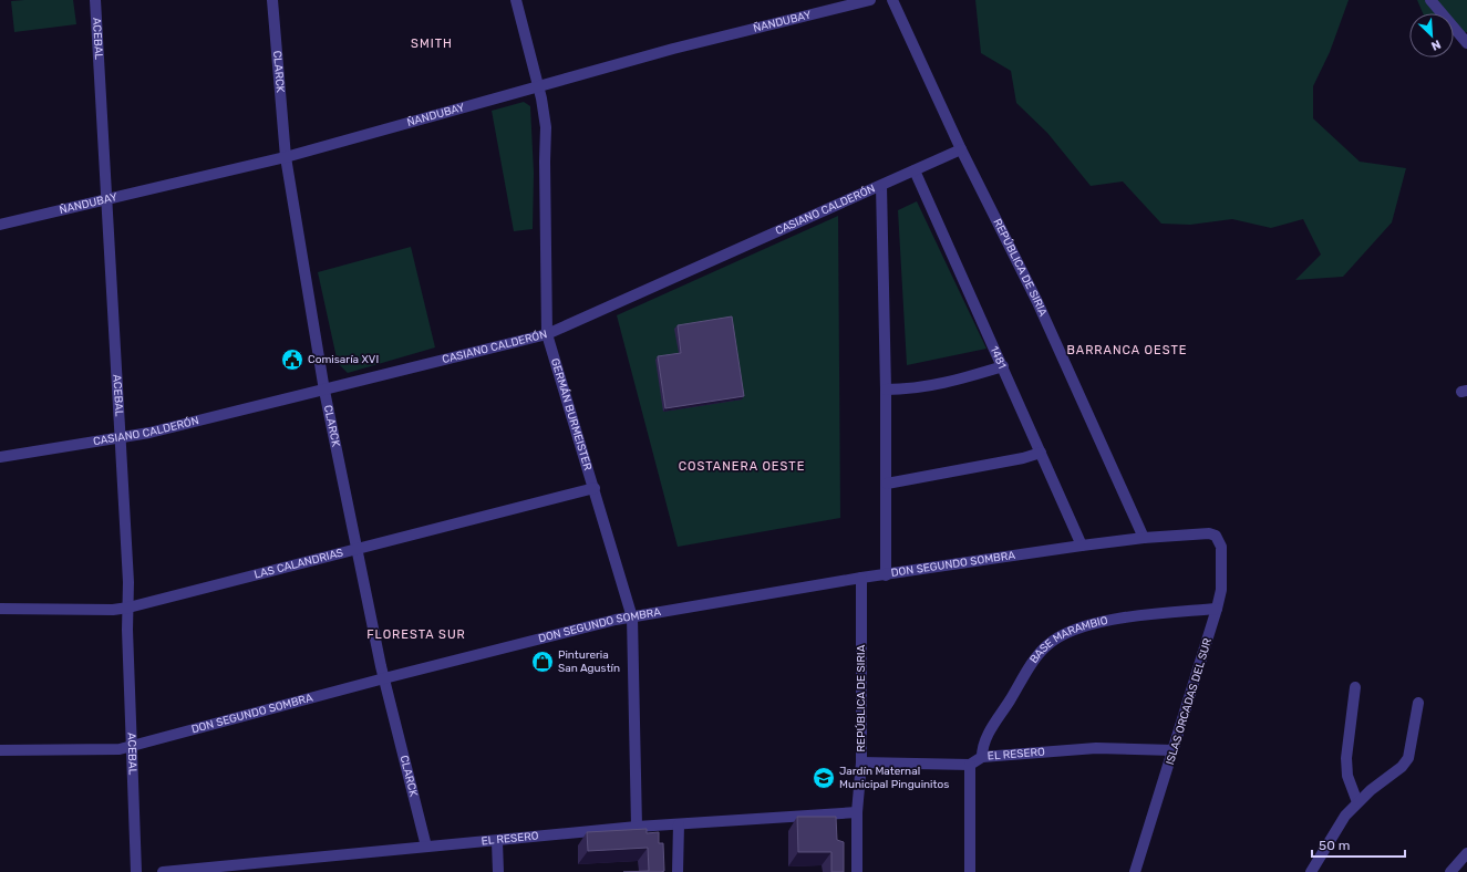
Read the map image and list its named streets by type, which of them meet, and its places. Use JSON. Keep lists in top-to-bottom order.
{
  "streets": {
    "street": [
      "ÑANDUBAY",
      "ACEBAL",
      "CLARCK",
      "CASIANO CALDERÓN",
      "REPÚBLICA DE SIRIA",
      "1481",
      "GERMÁN BURMEISTER",
      "LAS CALANDRIAS",
      "DON SEGUNDO SOMBRA",
      "BASE MARAMBIO",
      "ISLAS ORCADAS DEL SUR",
      "EL RESERO"
    ]
  },
  "crossings": [
    ["ÑANDUBAY", "ACEBAL"],
    ["ÑANDUBAY", "CLARCK"],
    ["ÑANDUBAY", "GERMÁN BURMEISTER"],
    ["ACEBAL", "CASIANO CALDERÓN"],
    ["ACEBAL", "LAS CALANDRIAS"],
    ["ACEBAL", "DON SEGUNDO SOMBRA"],
    ["CLARCK", "CASIANO CALDERÓN"],
    ["CLARCK", "LAS CALANDRIAS"],
    ["CLARCK", "DON SEGUNDO SOMBRA"],
    ["CLARCK", "EL RESERO"],
    ["CASIANO CALDERÓN", "REPÚBLICA DE SIRIA"],
    ["CASIANO CALDERÓN", "1481"],
    ["CASIANO CALDERÓN", "GERMÁN BURMEISTER"],
    ["REPÚBLICA DE SIRIA", "DON SEGUNDO SOMBRA"],
    ["REPÚBLICA DE SIRIA", "EL RESERO"],
    ["1481", "DON SEGUNDO SOMBRA"],
    ["GERMÁN BURMEISTER", "LAS CALANDRIAS"],
    ["GERMÁN BURMEISTER", "DON SEGUNDO SOMBRA"],
    ["GERMÁN BURMEISTER", "EL RESERO"],
    ["DON SEGUNDO SOMBRA", "ISLAS ORCADAS DEL SUR"],
    ["BASE MARAMBIO", "ISLAS ORCADAS DEL SUR"],
    ["BASE MARAMBIO", "EL RESERO"],
    ["ISLAS ORCADAS DEL SUR", "EL RESERO"]
  ],
  "districts": [
    "SMITH",
    "BARRANCA OESTE",
    "COSTANERA OESTE",
    "FLORESTA SUR"
  ],
  "places": {
    "public building": ["Comisaría XVI"],
    "shop": ["Pintureria San Agustín"],
    "school or university": ["Jardín Maternal Municipal Pinguinitos"]
  },
  "scale_bar": "50 m",
  "north": "bottom right"
}
